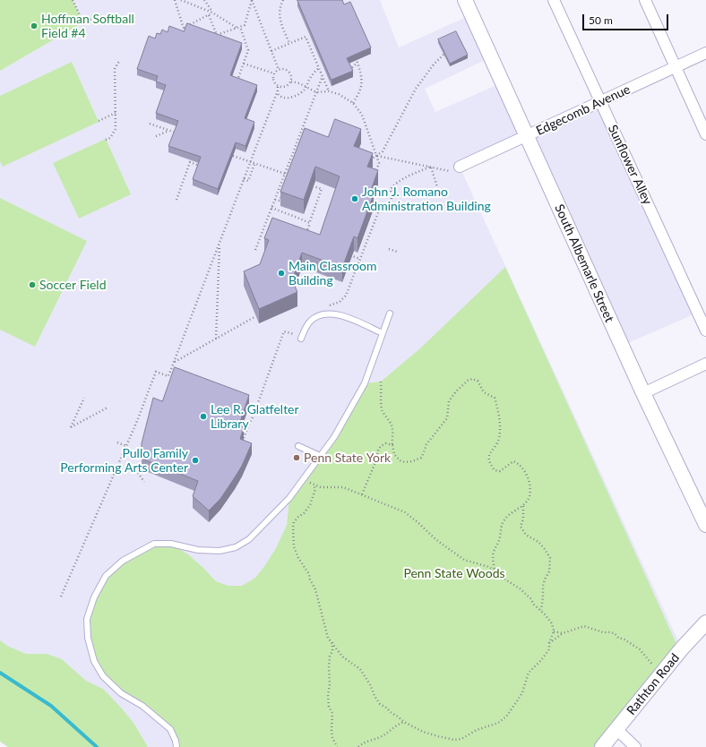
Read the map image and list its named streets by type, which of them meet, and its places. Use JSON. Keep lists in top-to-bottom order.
{
  "streets": {
    "street": [
      "Edgecomb Avenue",
      "Sunflower Alley",
      "South Albemarle Street",
      "Rathton Road"
    ]
  },
  "crossings": [
    ["Edgecomb Avenue", "Sunflower Alley"],
    ["Edgecomb Avenue", "South Albemarle Street"]
  ],
  "parks": ["Penn State Woods"],
  "places": [
    "Hoffman Softball Field #4",
    "John J. Romano Administration Building",
    "Main Classroom Building",
    "Soccer Field",
    "Lee R. Glatfelter Library",
    "Penn State York",
    "Pullo Family Performing Arts Center"
  ],
  "scale_bar": "50 m"
}
